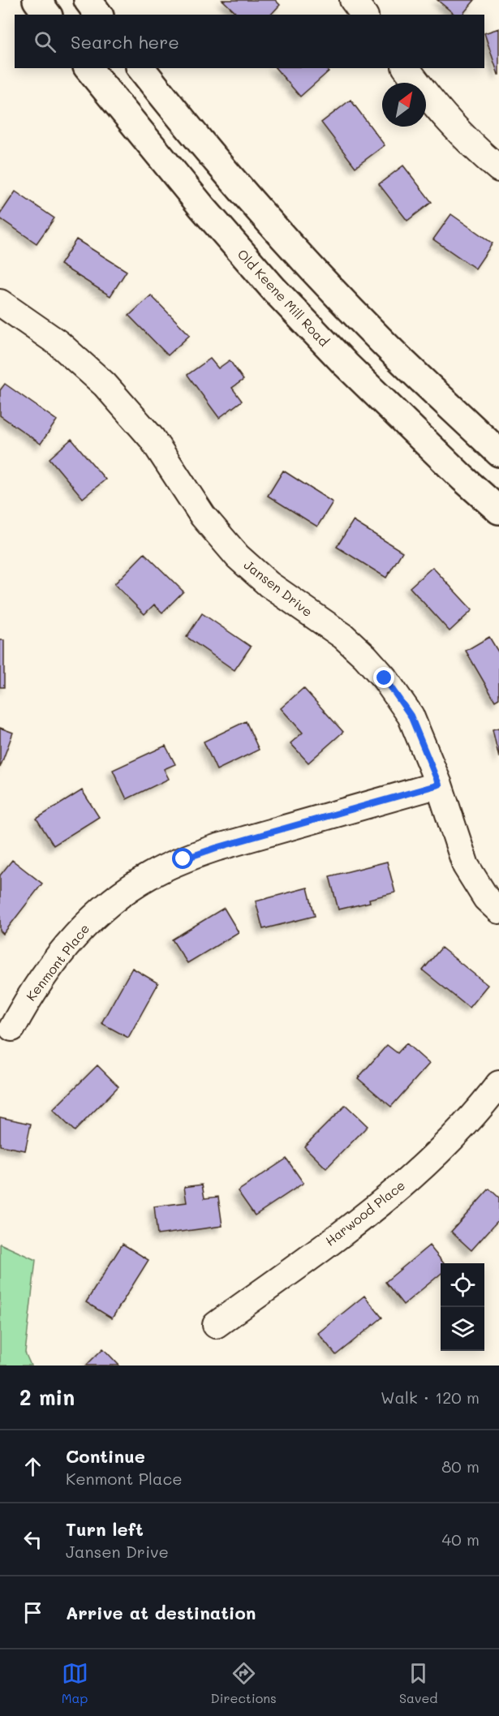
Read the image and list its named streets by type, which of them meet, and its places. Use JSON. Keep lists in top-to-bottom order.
{
  "streets": {
    "main road": ["Old Keene Mill Road"],
    "street": ["Jansen Drive", "Kenmont Place", "Harwood Place"]
  },
  "crossings": [
    ["Jansen Drive", "Kenmont Place"]
  ],
  "north": "top right",
  "page": {
    "search": "Search here",
    "heading": ["2 min", "Walk · 120 m"],
    "list": [
      ["Continue", "Kenmont Place", "80 m"],
      ["Turn left", "Jansen Drive", "40 m"],
      "Arrive at destination"
    ],
    "nav": ["Map", "Directions", "Saved"]
  }
}
